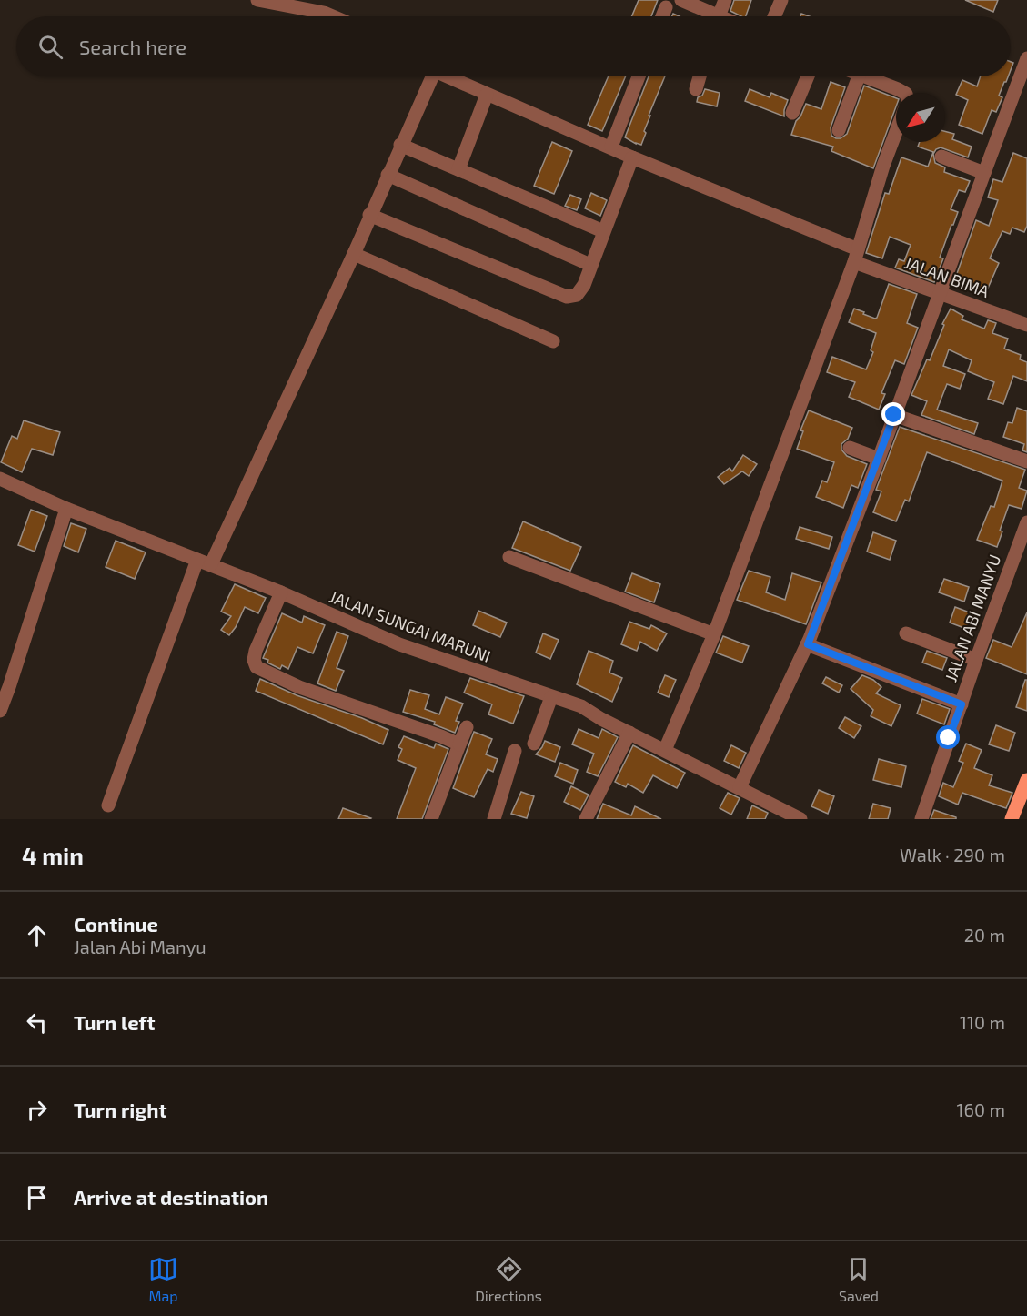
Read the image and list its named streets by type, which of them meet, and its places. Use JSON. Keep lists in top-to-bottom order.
{
  "streets": {
    "street": ["JALAN BIMA", "JALAN ABI MANYU", "JALAN SUNGAI MARUNI"]
  },
  "north": "bottom left",
  "page": {
    "search": "Search here",
    "heading": ["4 min", "Walk · 290 m"],
    "list": [
      ["Continue", "Jalan Abi Manyu", "20 m"],
      ["Turn left", "110 m"],
      ["Turn right", "160 m"],
      "Arrive at destination"
    ],
    "nav": ["Map", "Directions", "Saved"]
  }
}
